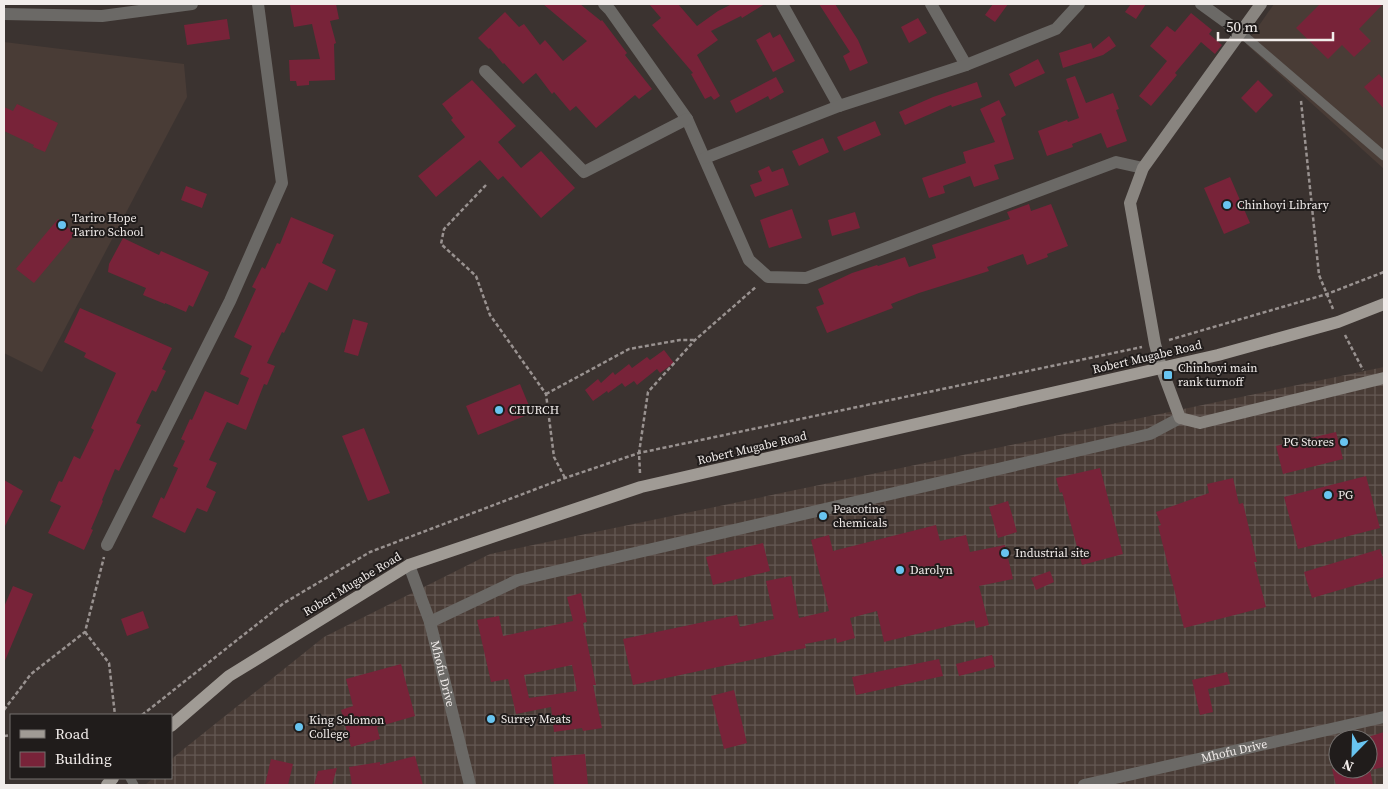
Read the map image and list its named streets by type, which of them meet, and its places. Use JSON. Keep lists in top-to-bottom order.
{
  "streets": {
    "main road": ["Robert Mugabe Road"],
    "street": ["Mhofu Drive"]
  },
  "crossings": [
    ["Robert Mugabe Road", "Mhofu Drive"]
  ],
  "places": {
    "other": [
      "Chinhoyi Library",
      "Tariro Hope Tariro School",
      "CHURCH",
      "PG Stores",
      "PG",
      "Peacotine chemicals",
      "Industrial site",
      "Darolyn",
      "Surrey Meats",
      "King Solomon College"
    ],
    "transit": ["Chinhoyi main rank turnoff"]
  },
  "legend": ["Road", "Building"],
  "scale_bar": "50 m",
  "north": "bottom left"
}
